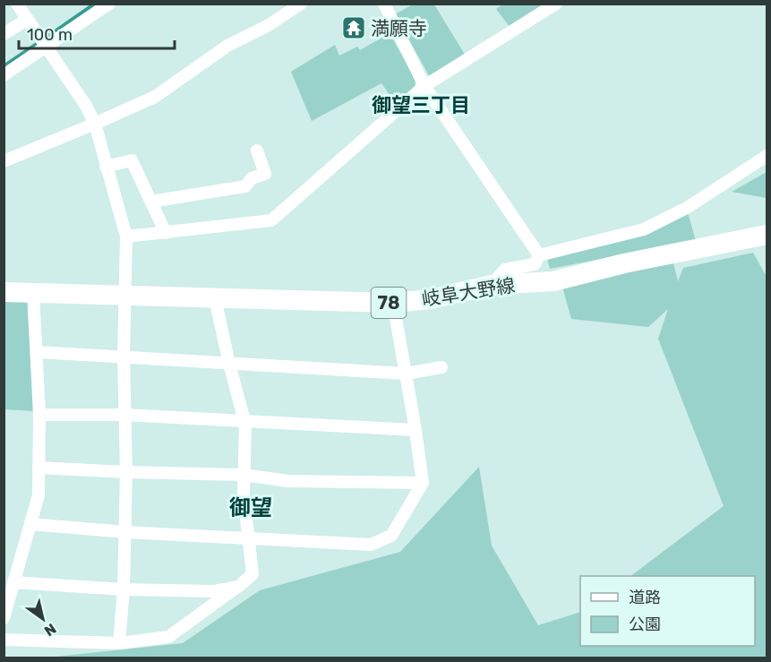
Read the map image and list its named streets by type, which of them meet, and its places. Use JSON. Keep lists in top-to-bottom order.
{
  "streets": {
    "main road": ["岐阜大野線", "78"]
  },
  "districts": ["御望三丁目", "御望"],
  "places": {
    "temple": ["満願寺"]
  },
  "legend": ["道路", "公園"],
  "scale_bar": "100 m",
  "north": "bottom right"
}
